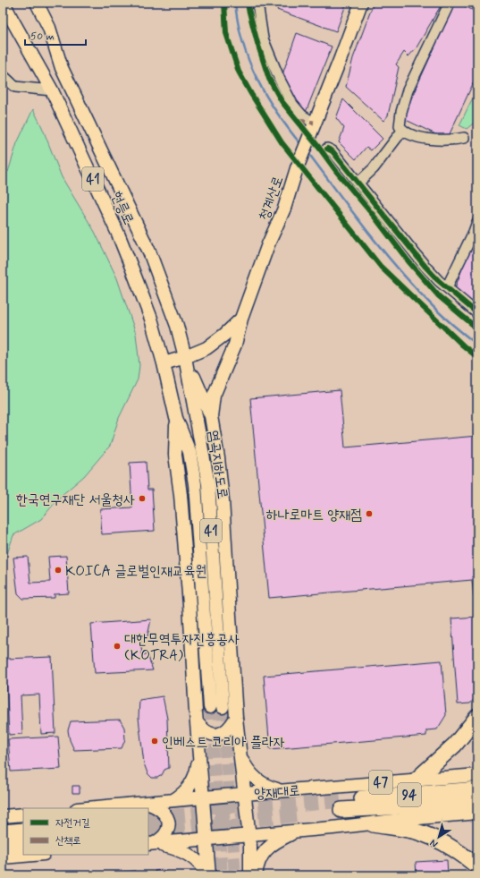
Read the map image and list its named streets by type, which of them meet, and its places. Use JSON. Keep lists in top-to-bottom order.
{
  "streets": {
    "highway": ["94"],
    "main road": [
      "41",
      "청계산로",
      "헌릉로",
      "염곡지하도로",
      "47",
      "양재대로"
    ]
  },
  "crossings": [
    ["청계산로", "헌릉로"],
    ["청계산로", "염곡지하도로"],
    ["헌릉로", "염곡지하도로"]
  ],
  "places": [
    "한국연구재단 서울청사",
    "하나로마트 양재점",
    "KOICA 글로벌인재교육원",
    "대한무역투자진흥공사 (KOTRA)",
    "인베스트 코리아 플라자"
  ],
  "legend": ["자전거길", "산책로"],
  "scale_bar": "50 m",
  "north": "bottom left"
}
